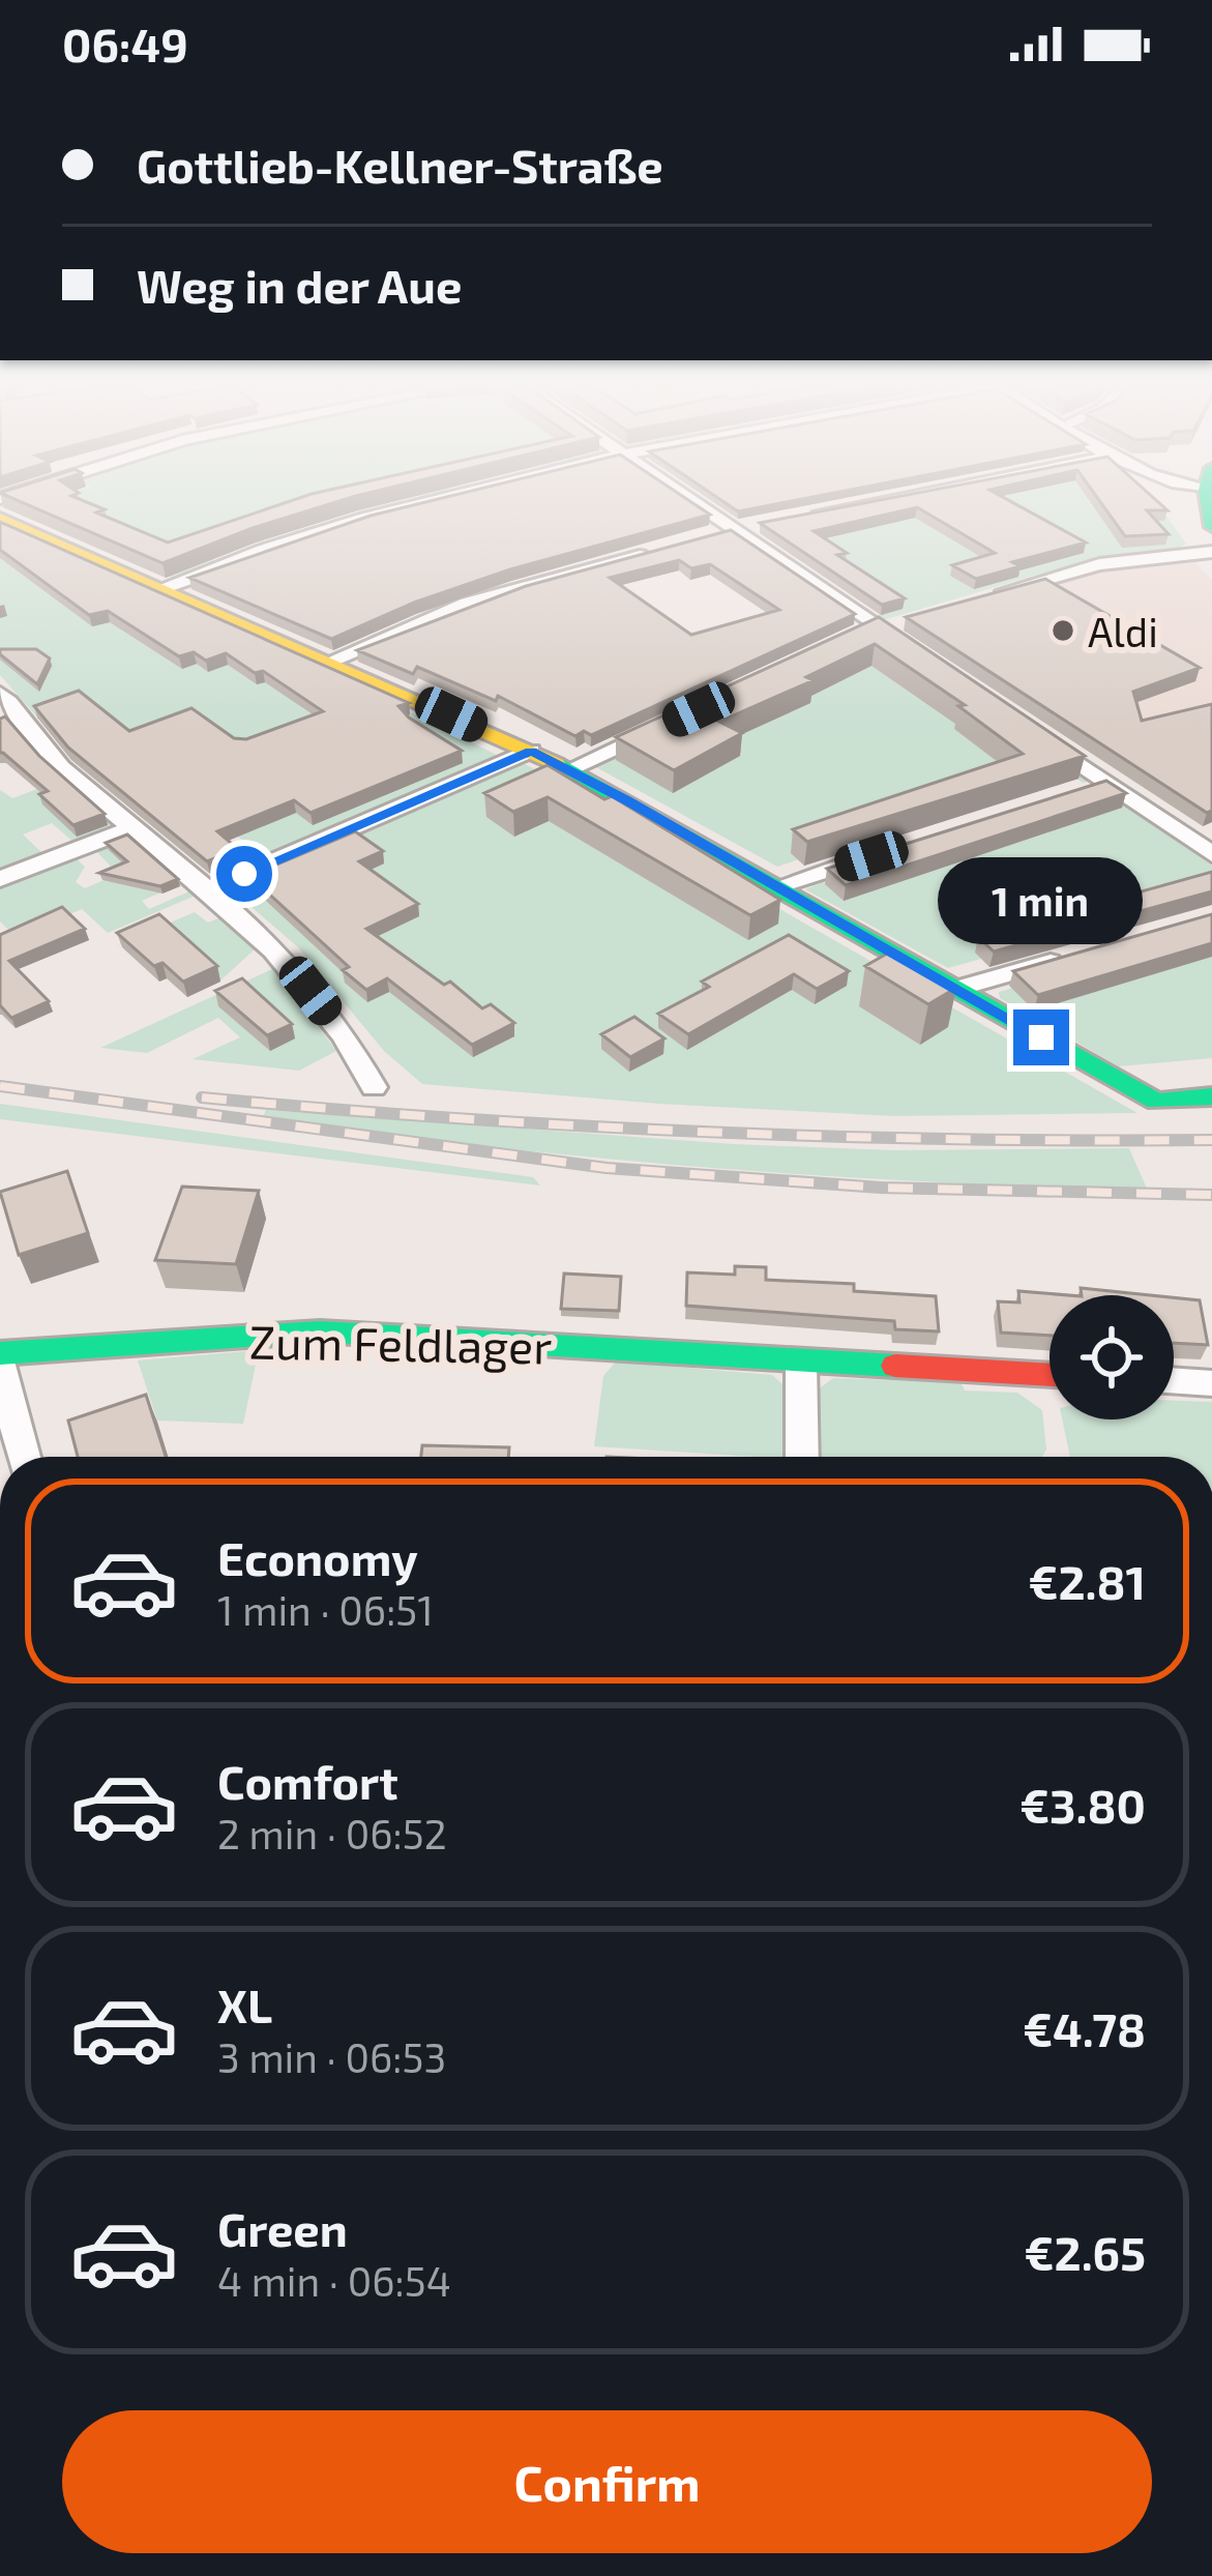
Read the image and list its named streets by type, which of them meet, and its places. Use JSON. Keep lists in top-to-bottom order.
{
  "streets": {
    "street": ["Zum Feldlager"]
  },
  "places": ["Aldi"],
  "page": {
    "status": "06:49",
    "banner": ["Gottlieb-Kellner-Straße", "Weg in der Aue"],
    "bubble": "1 min",
    "list": [
      {
        "name": "Economy",
        "note": "1 min · 06:51",
        "value": "€2.81"
      },
      {
        "name": "Comfort",
        "note": "2 min · 06:52",
        "value": "€3.80"
      },
      {
        "name": "XL",
        "note": "3 min · 06:53",
        "value": "€4.78"
      },
      {
        "name": "Green",
        "note": "4 min · 06:54",
        "value": "€2.65"
      }
    ],
    "buttons": "Confirm"
  }
}
